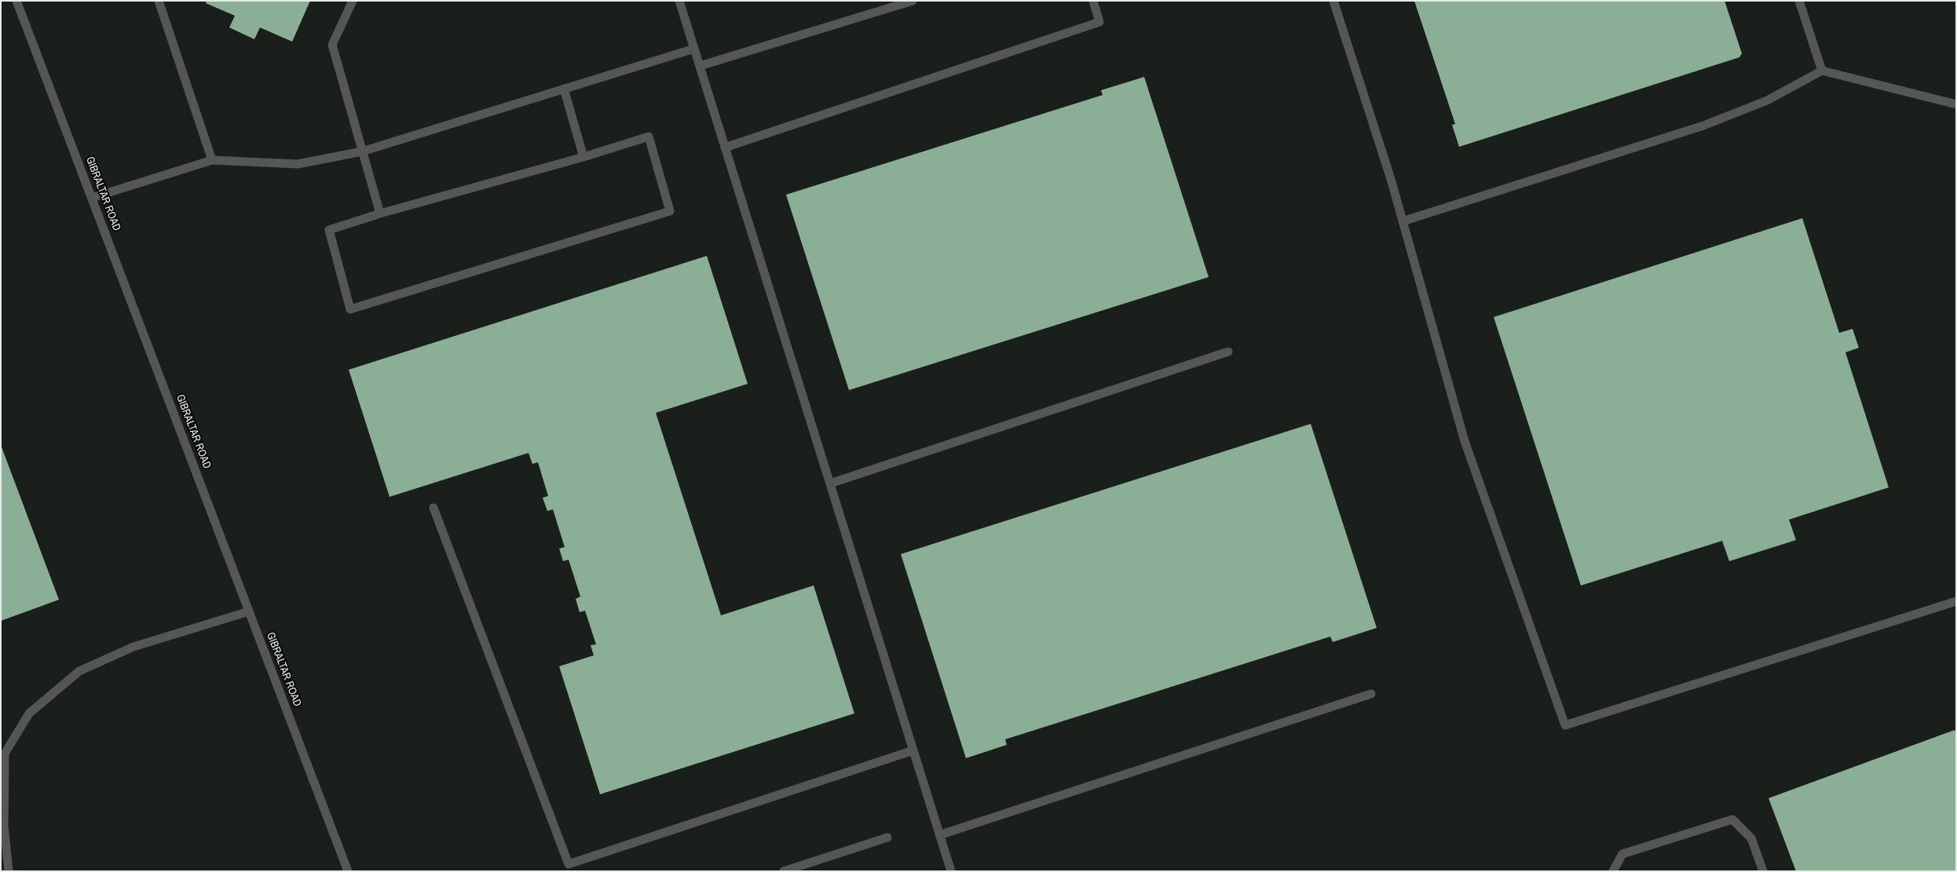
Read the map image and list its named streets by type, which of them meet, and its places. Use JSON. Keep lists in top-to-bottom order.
{
  "streets": {
    "street": ["GIBRALTAR ROAD"]
  }
}
